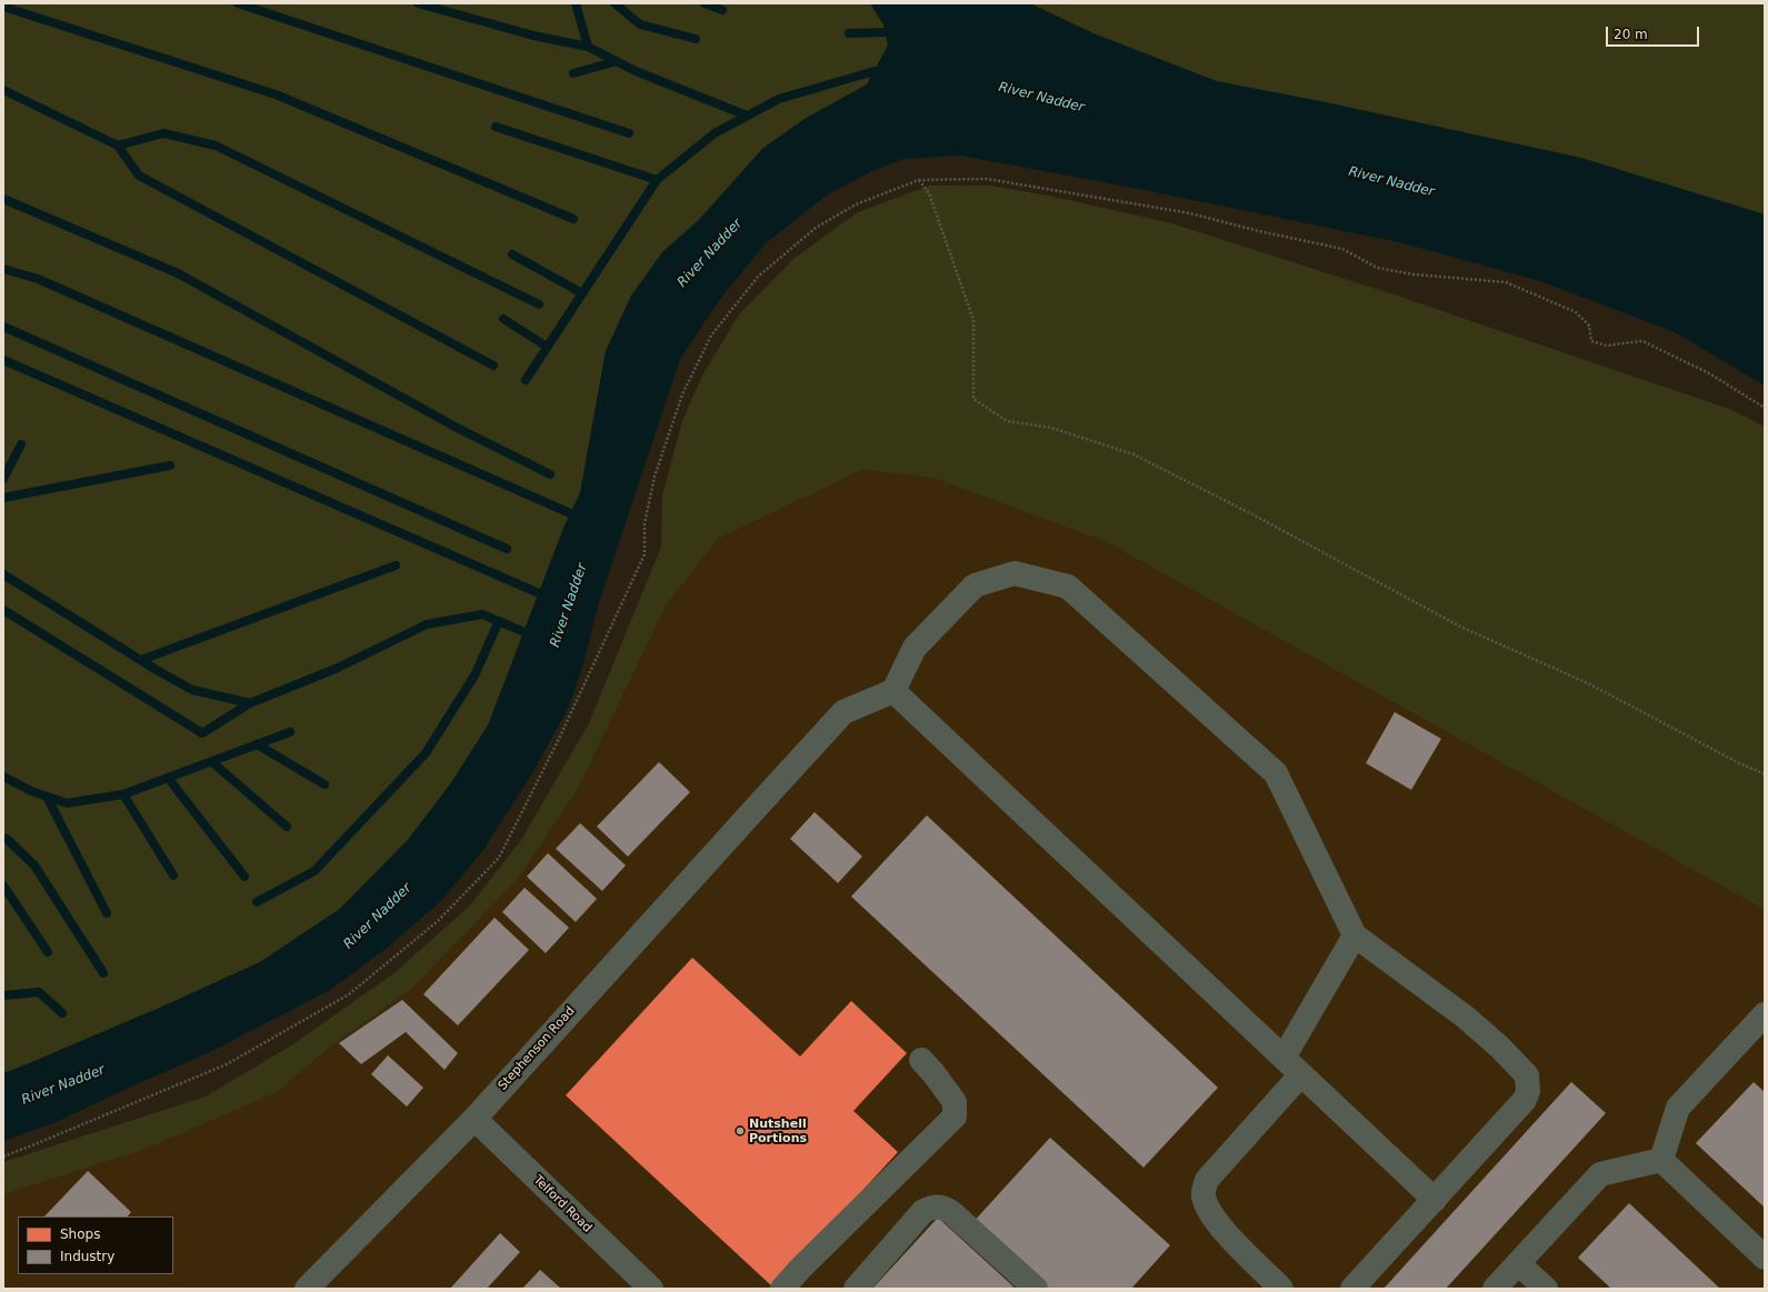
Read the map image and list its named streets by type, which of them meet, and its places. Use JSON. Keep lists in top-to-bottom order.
{
  "streets": {
    "lane": ["Stephenson Road", "Telford Road"]
  },
  "crossings": [
    ["Stephenson Road", "Telford Road"]
  ],
  "water": ["River Nadder"],
  "places": ["Nutshell Portions"],
  "legend": ["Shops", "Industry"],
  "scale_bar": "20 m"
}
